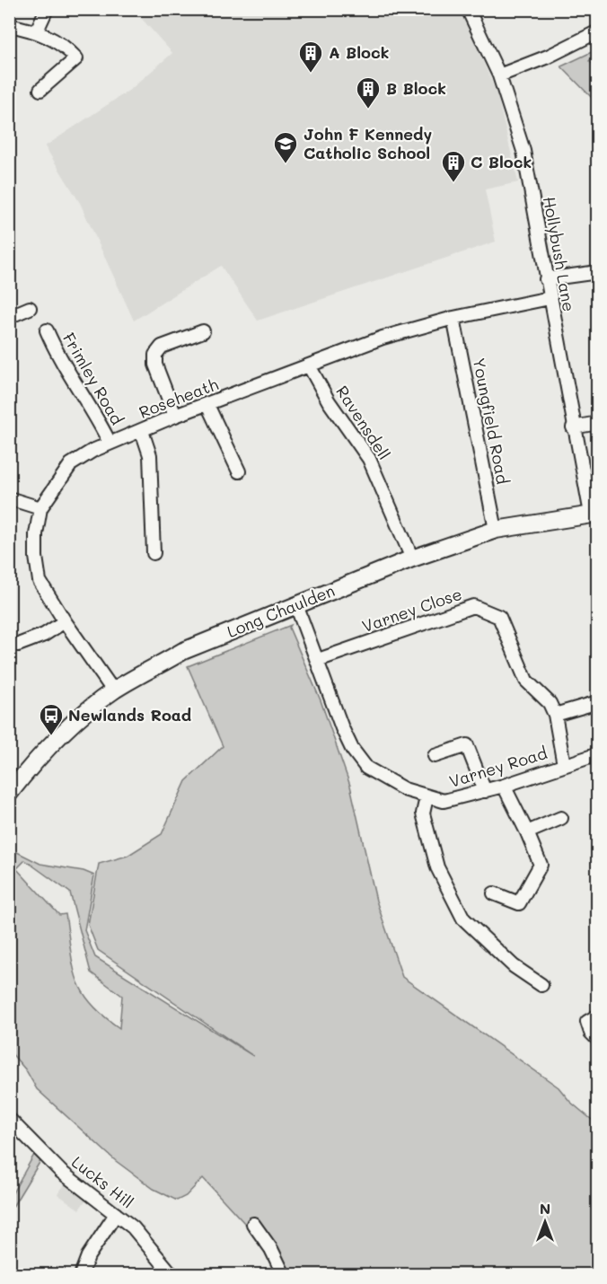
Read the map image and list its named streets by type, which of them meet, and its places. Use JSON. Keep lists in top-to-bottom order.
{
  "streets": {
    "street": [
      "Hollybush Lane",
      "Frimley Road",
      "Roseheath",
      "Youngfield Road",
      "Ravensdell",
      "Varney Close",
      "Long Chaulden",
      "Varney Road",
      "Lucks Hill"
    ]
  },
  "crossings": [
    ["Hollybush Lane", "Roseheath"],
    ["Hollybush Lane", "Long Chaulden"],
    ["Frimley Road", "Roseheath"],
    ["Roseheath", "Youngfield Road"],
    ["Roseheath", "Ravensdell"],
    ["Roseheath", "Long Chaulden"],
    ["Youngfield Road", "Long Chaulden"],
    ["Ravensdell", "Long Chaulden"],
    ["Varney Close", "Varney Road"],
    ["Long Chaulden", "Varney Road"]
  ],
  "places": {
    "building": ["A Block", "B Block", "C Block"],
    "school or university": ["John F Kennedy Catholic School"],
    "bus stop": ["Newlands Road"]
  },
  "north": "top"
}
